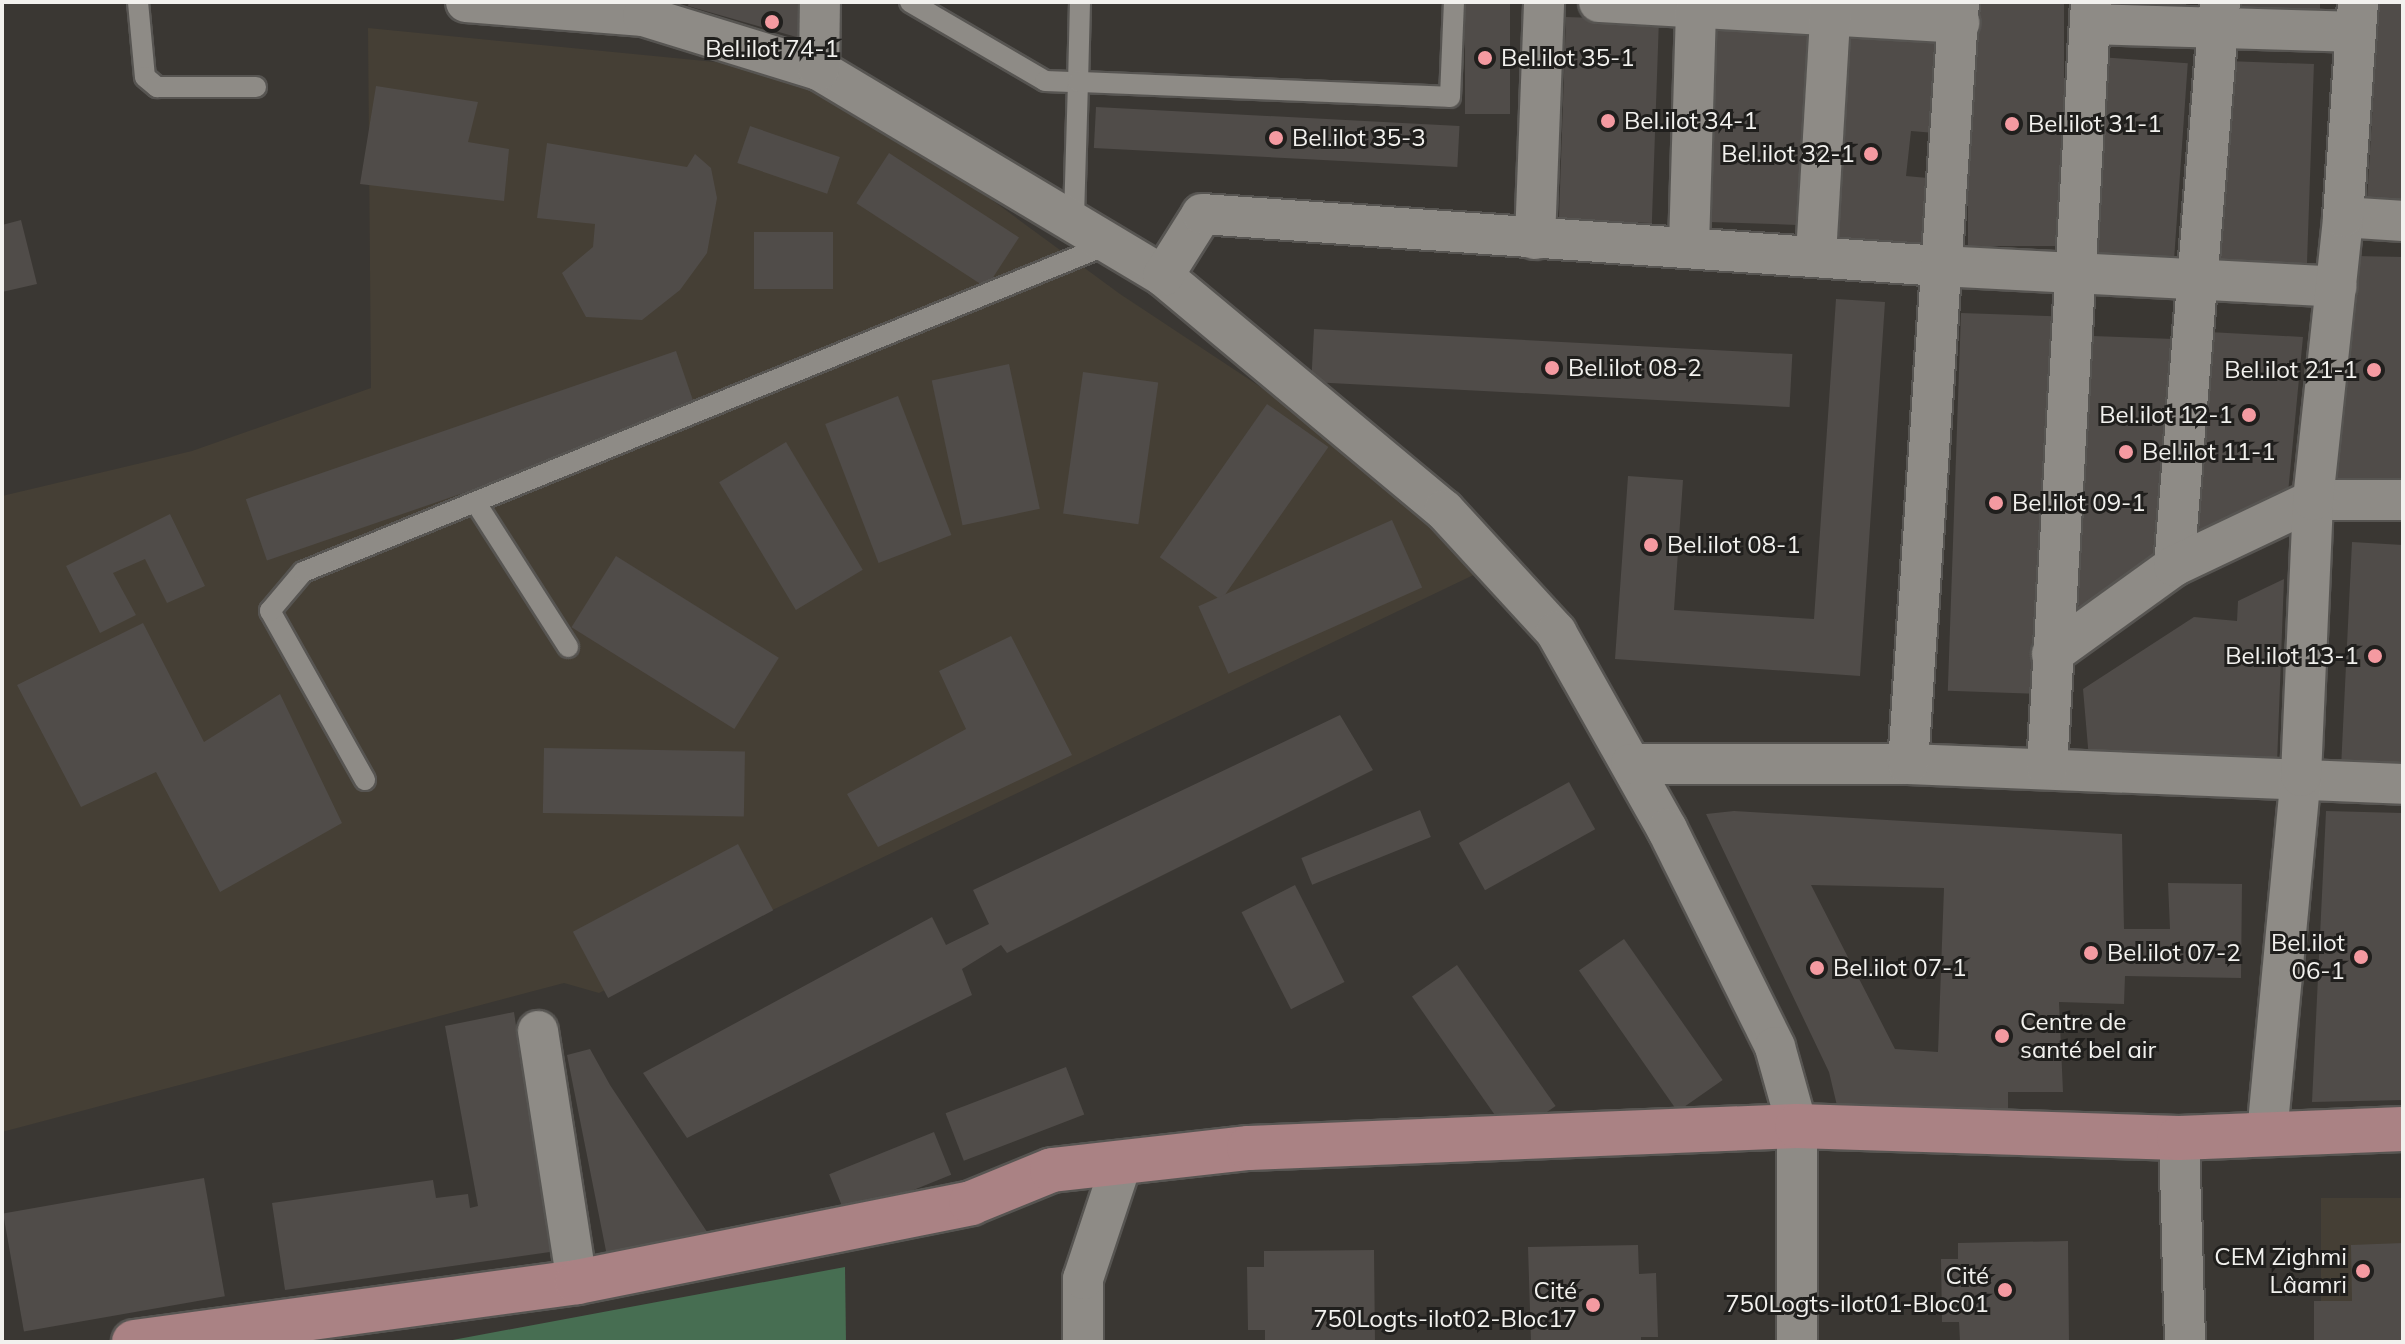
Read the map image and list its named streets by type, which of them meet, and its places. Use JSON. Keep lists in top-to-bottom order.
{
  "places": [
    "Bel.ilot 74-1",
    "Bel.ilot 35-1",
    "Bel.ilot 34-1",
    "Bel.ilot 31-1",
    "Bel.ilot 35-3",
    "Bel.ilot 32-1",
    "Bel.ilot 08-2",
    "Bel.ilot 21-1",
    "Bel.ilot 12-1",
    "Bel.ilot 11-1",
    "Bel.ilot 09-1",
    "Bel.ilot 08-1",
    "Bel.ilot 13-1",
    "Bel.ilot 07-2",
    "Bel.ilot 06-1",
    "Bel.ilot 07-1",
    "Centre de santé bel air",
    "CEM Zighmi Lâamri",
    "Cité 750Logts-ilot01-Bloc01",
    "Cité 750Logts-ilot02-Bloc17"
  ]
}
